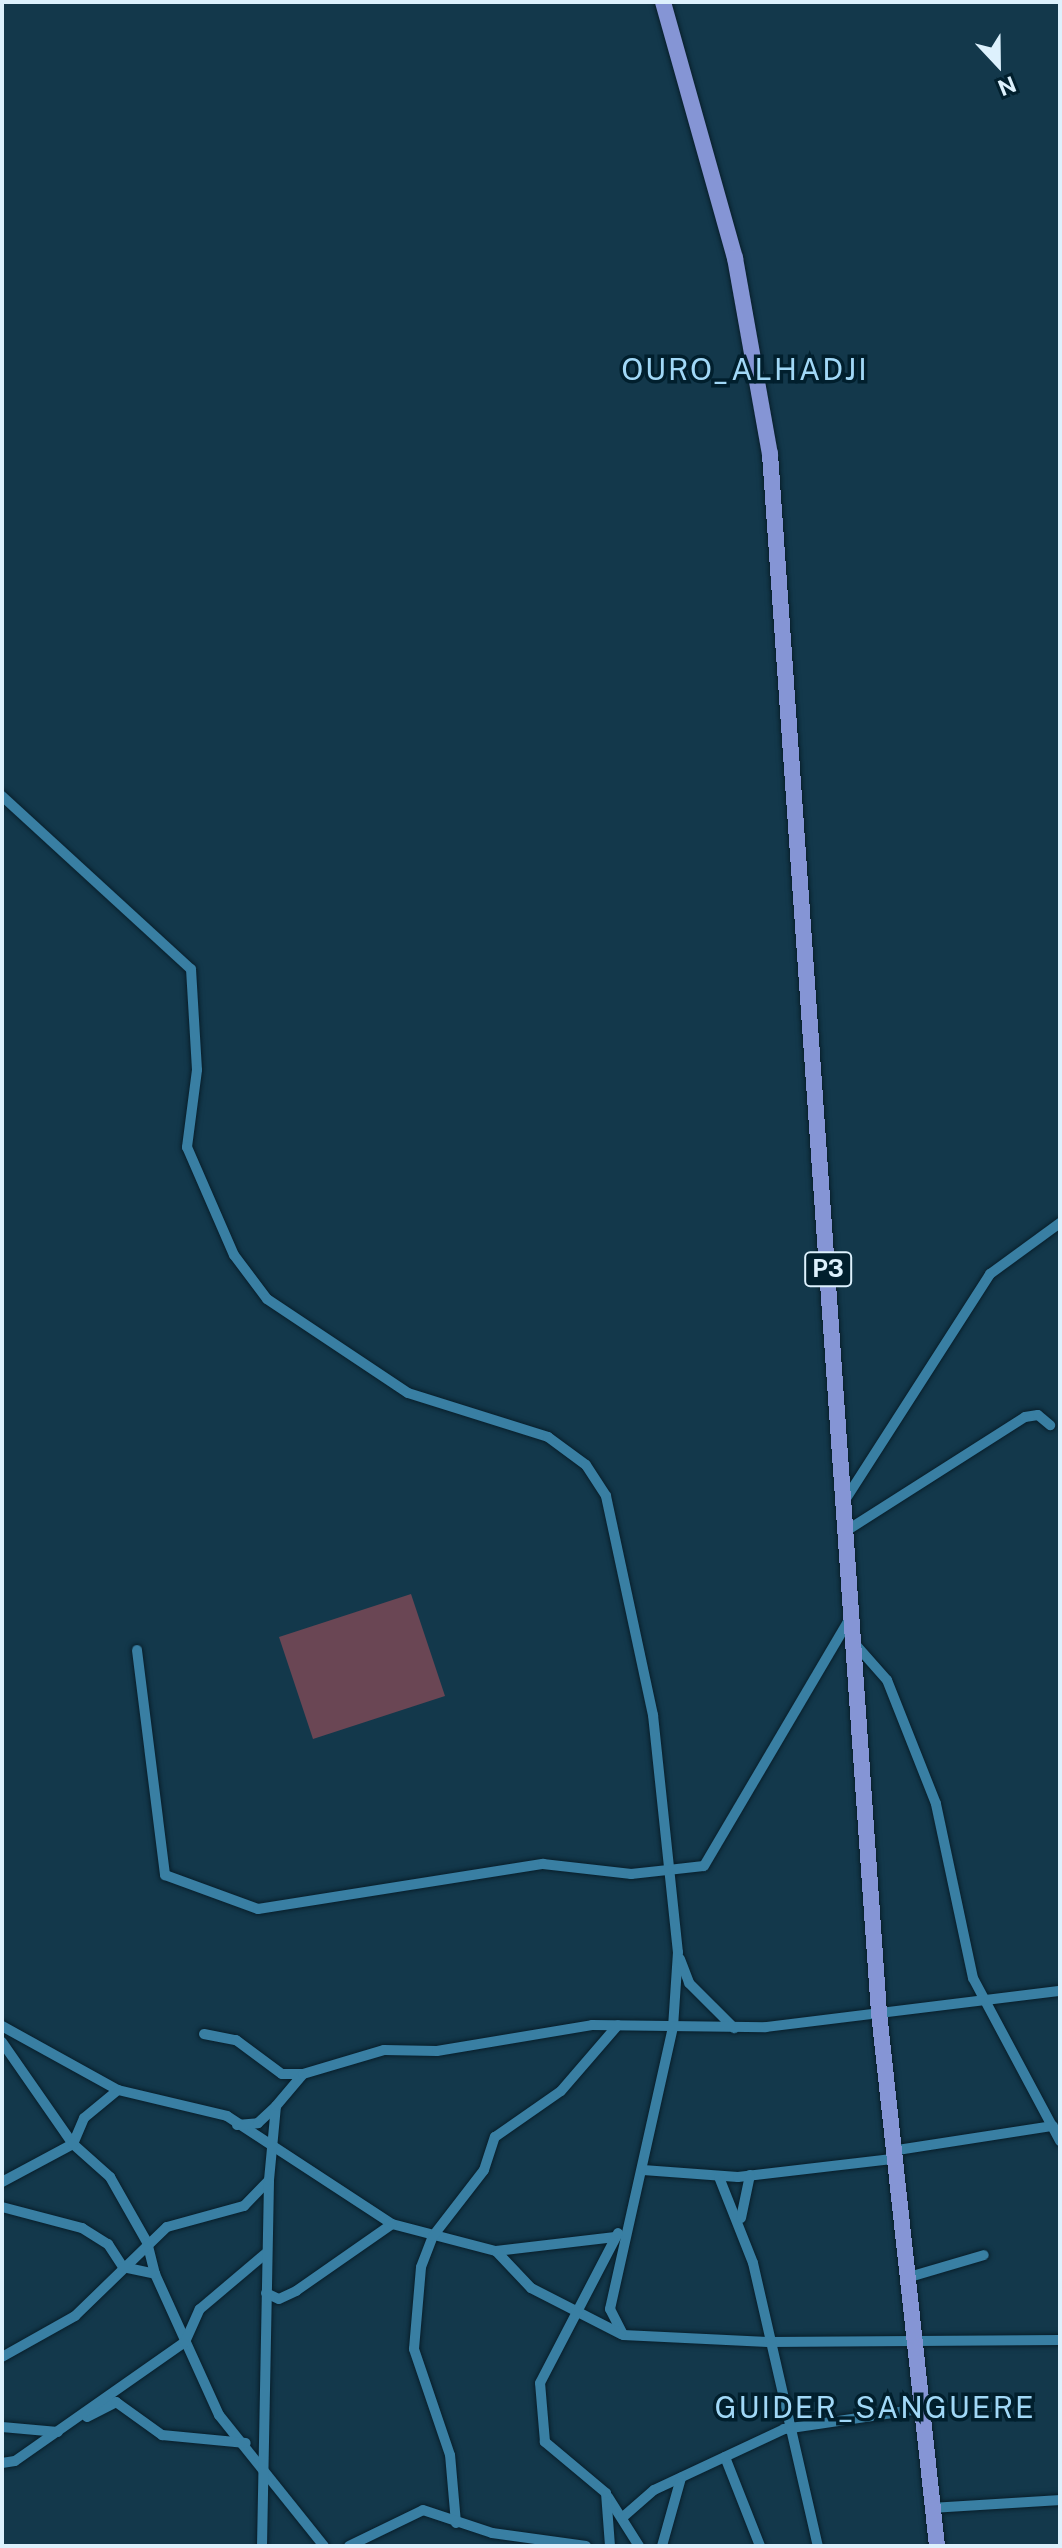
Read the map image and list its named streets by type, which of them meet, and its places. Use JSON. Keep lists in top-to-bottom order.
{
  "streets": {
    "main road": ["P3"]
  },
  "districts": ["OURO_ALHADJI", "GUIDER_SANGUERE"],
  "north": "bottom"
}
